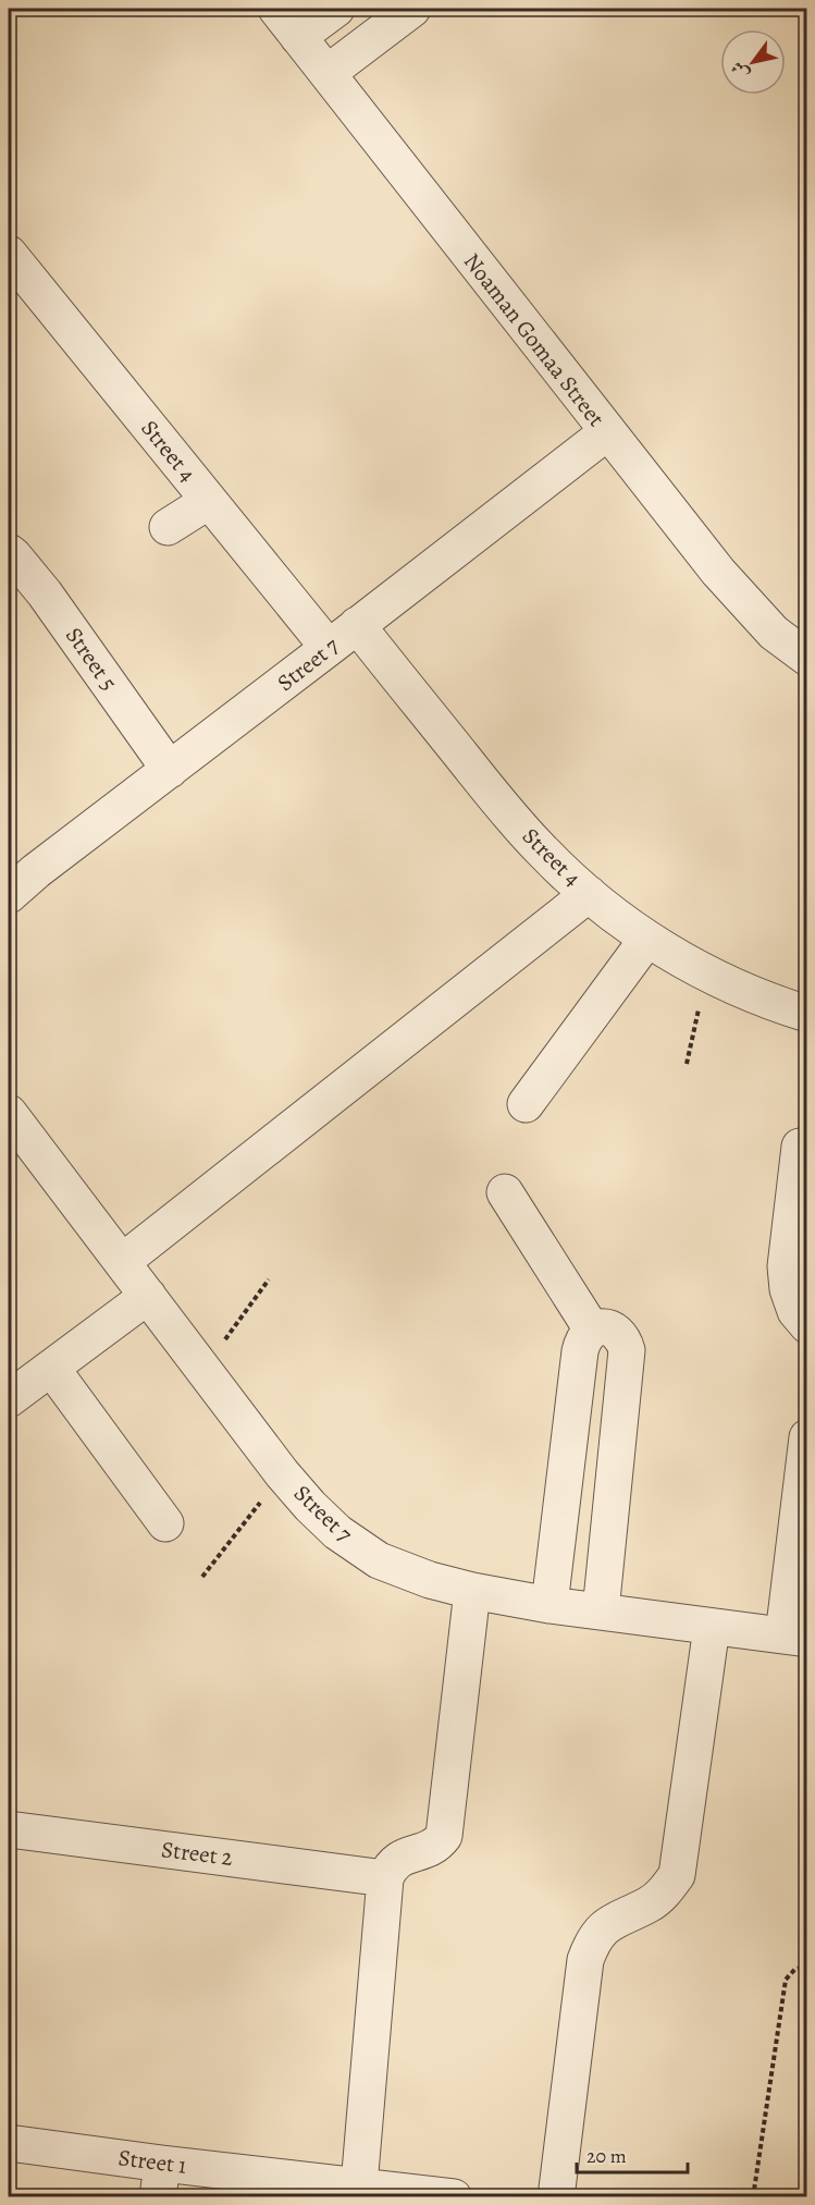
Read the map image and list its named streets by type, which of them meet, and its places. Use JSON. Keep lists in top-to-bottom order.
{
  "streets": {
    "street": [
      "Noaman Gomaa Street",
      "Street 4",
      "Street 5",
      "Street 7",
      "Street 2",
      "Street 1"
    ]
  },
  "crossings": [
    ["Noaman Gomaa Street", "Street 7"],
    ["Street 4", "Street 7"],
    ["Street 5", "Street 7"]
  ],
  "scale_bar": "20 m",
  "north": "bottom left"
}
